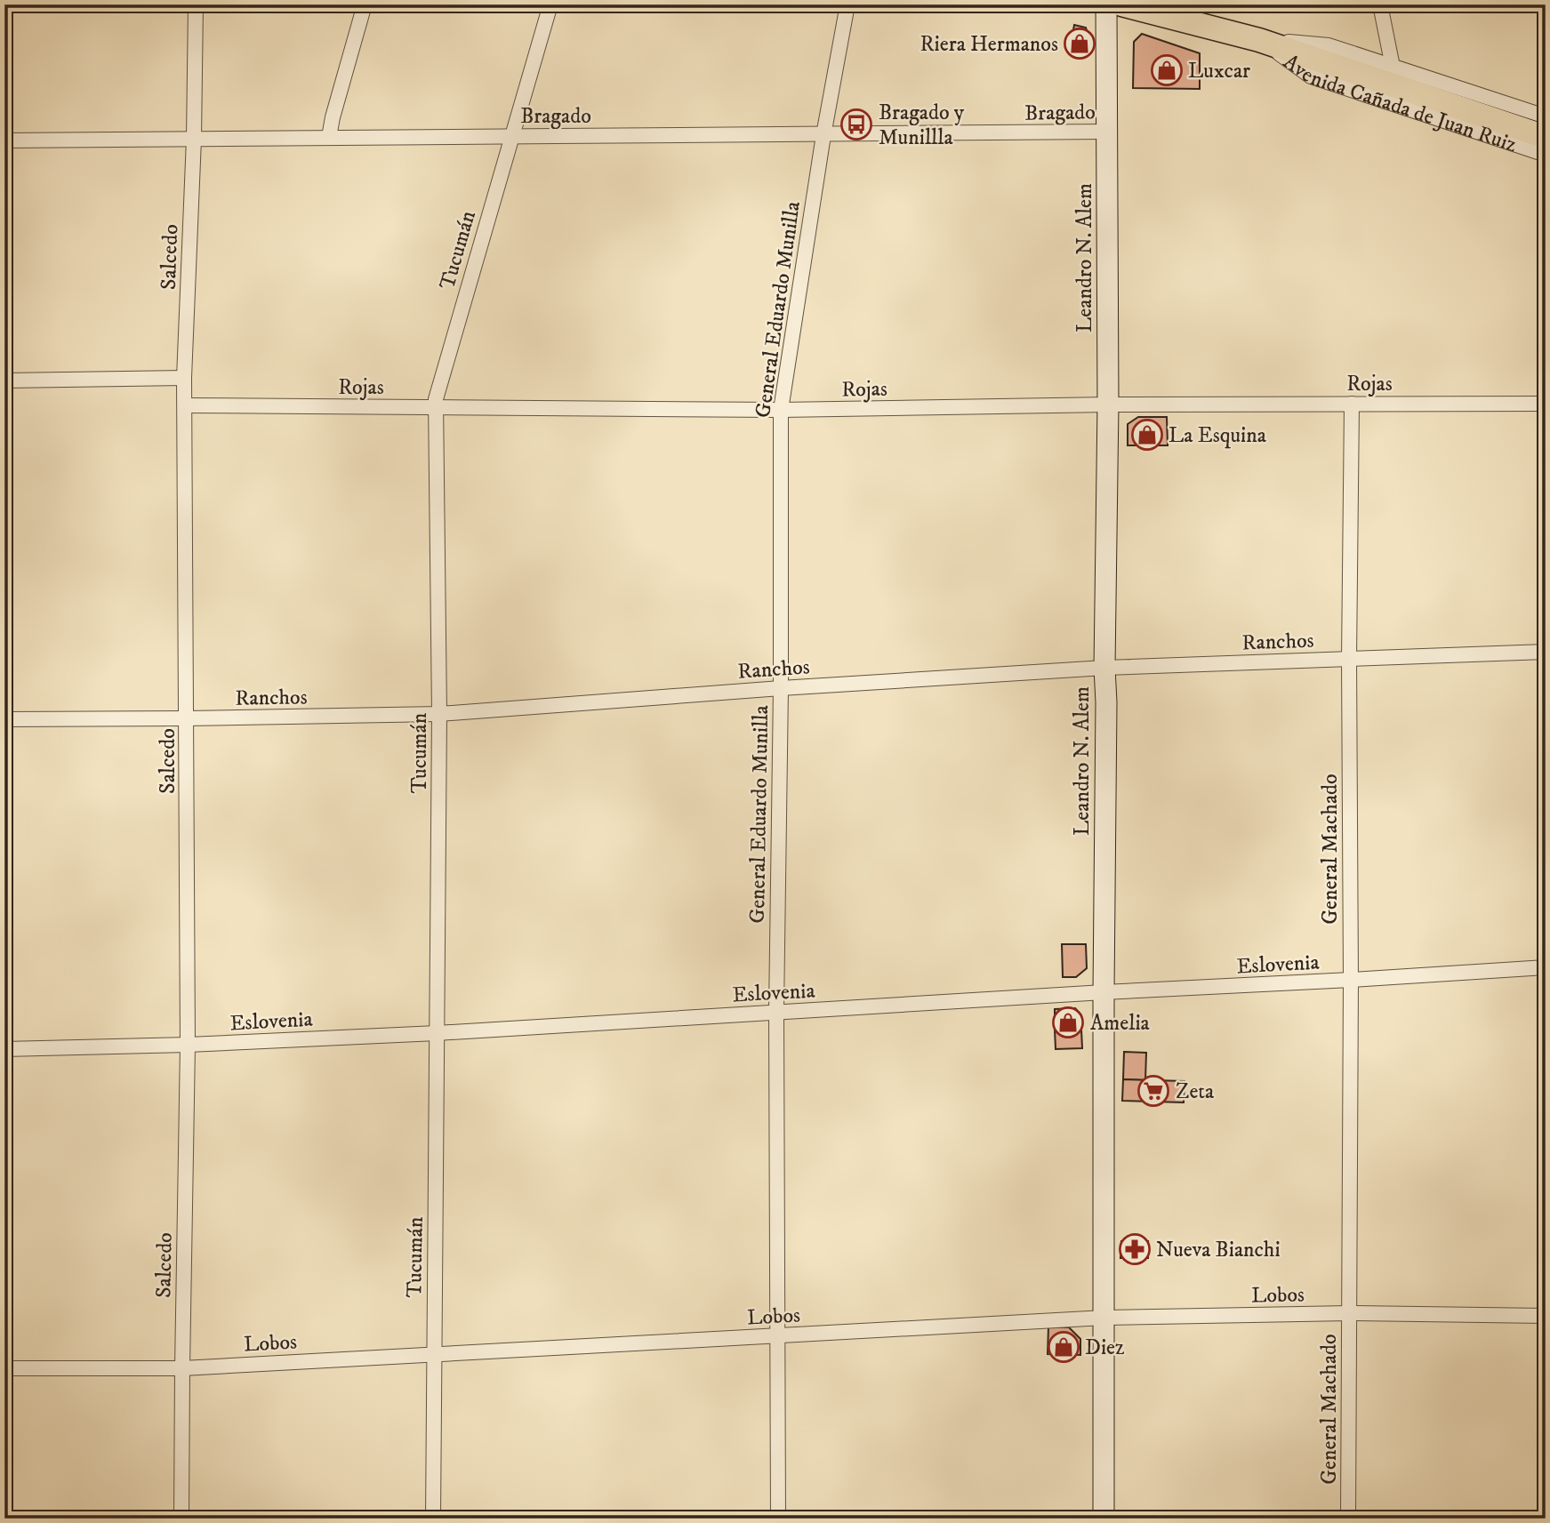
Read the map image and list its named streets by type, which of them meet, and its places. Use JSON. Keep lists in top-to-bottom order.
{
  "streets": {
    "main road": ["Avenida Cañada de Juan Ruiz"],
    "street": [
      "Bragado",
      "Tucumán",
      "Salcedo",
      "Leandro N. Alem",
      "General Eduardo Munilla",
      "Rojas",
      "Ranchos",
      "General Machado",
      "Eslovenia",
      "Lobos"
    ]
  },
  "crossings": [
    ["Bragado", "Tucumán"],
    ["Bragado", "Salcedo"],
    ["Bragado", "Leandro N. Alem"],
    ["Bragado", "General Eduardo Munilla"],
    ["Tucumán", "Rojas"],
    ["Tucumán", "Ranchos"],
    ["Tucumán", "Eslovenia"],
    ["Tucumán", "Lobos"],
    ["Salcedo", "Rojas"],
    ["Salcedo", "Ranchos"],
    ["Salcedo", "Eslovenia"],
    ["Salcedo", "Lobos"],
    ["Leandro N. Alem", "Rojas"],
    ["Leandro N. Alem", "Ranchos"],
    ["Leandro N. Alem", "Eslovenia"],
    ["Leandro N. Alem", "Lobos"],
    ["General Eduardo Munilla", "Rojas"],
    ["General Eduardo Munilla", "Ranchos"],
    ["General Eduardo Munilla", "Eslovenia"],
    ["General Eduardo Munilla", "Lobos"],
    ["Rojas", "General Machado"],
    ["Ranchos", "General Machado"],
    ["General Machado", "Eslovenia"],
    ["General Machado", "Lobos"]
  ],
  "places": {
    "shop": [
      "Riera Hermanos",
      "Luxcar",
      "La Esquina",
      "Amelia",
      "Diez"
    ],
    "bus stop": ["Bragado y Munillla"],
    "supermarket": ["Zeta"],
    "pharmacy": ["Nueva Bianchi"]
  }
}
